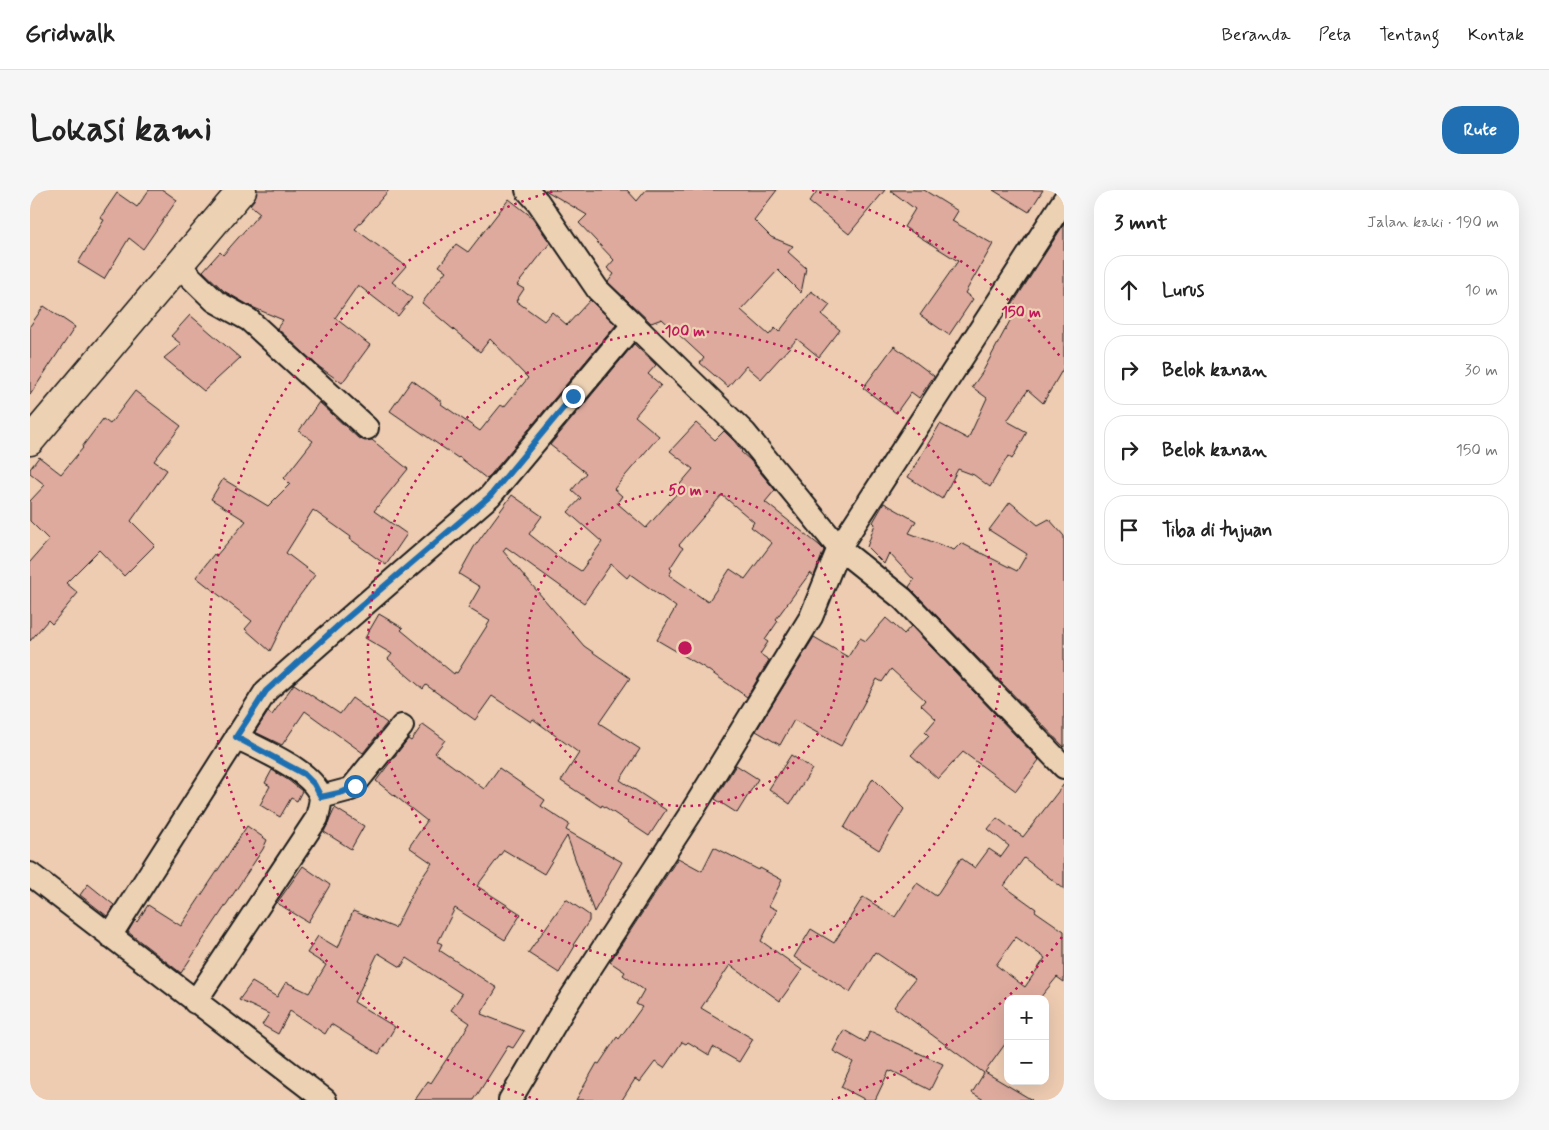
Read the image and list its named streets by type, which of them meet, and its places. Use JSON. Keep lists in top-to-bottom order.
{
  "page": {
    "header": "Gridwalk",
    "nav": [
      "Beranda",
      "Peta",
      "Tentang",
      "Kontak"
    ],
    "buttons": "Rute",
    "title": "Lokasi kami",
    "heading": ["3 mnt", "Jalan kaki · 190 m"],
    "list": [
      ["Lurus", "10 m"],
      ["Belok kanan", "30 m"],
      ["Belok kanan", "150 m"],
      "Tiba di tujuan"
    ],
    "map_buttons": ["+", "−"]
  },
  "rings": ["150 m", "100 m", "50 m"]
}
